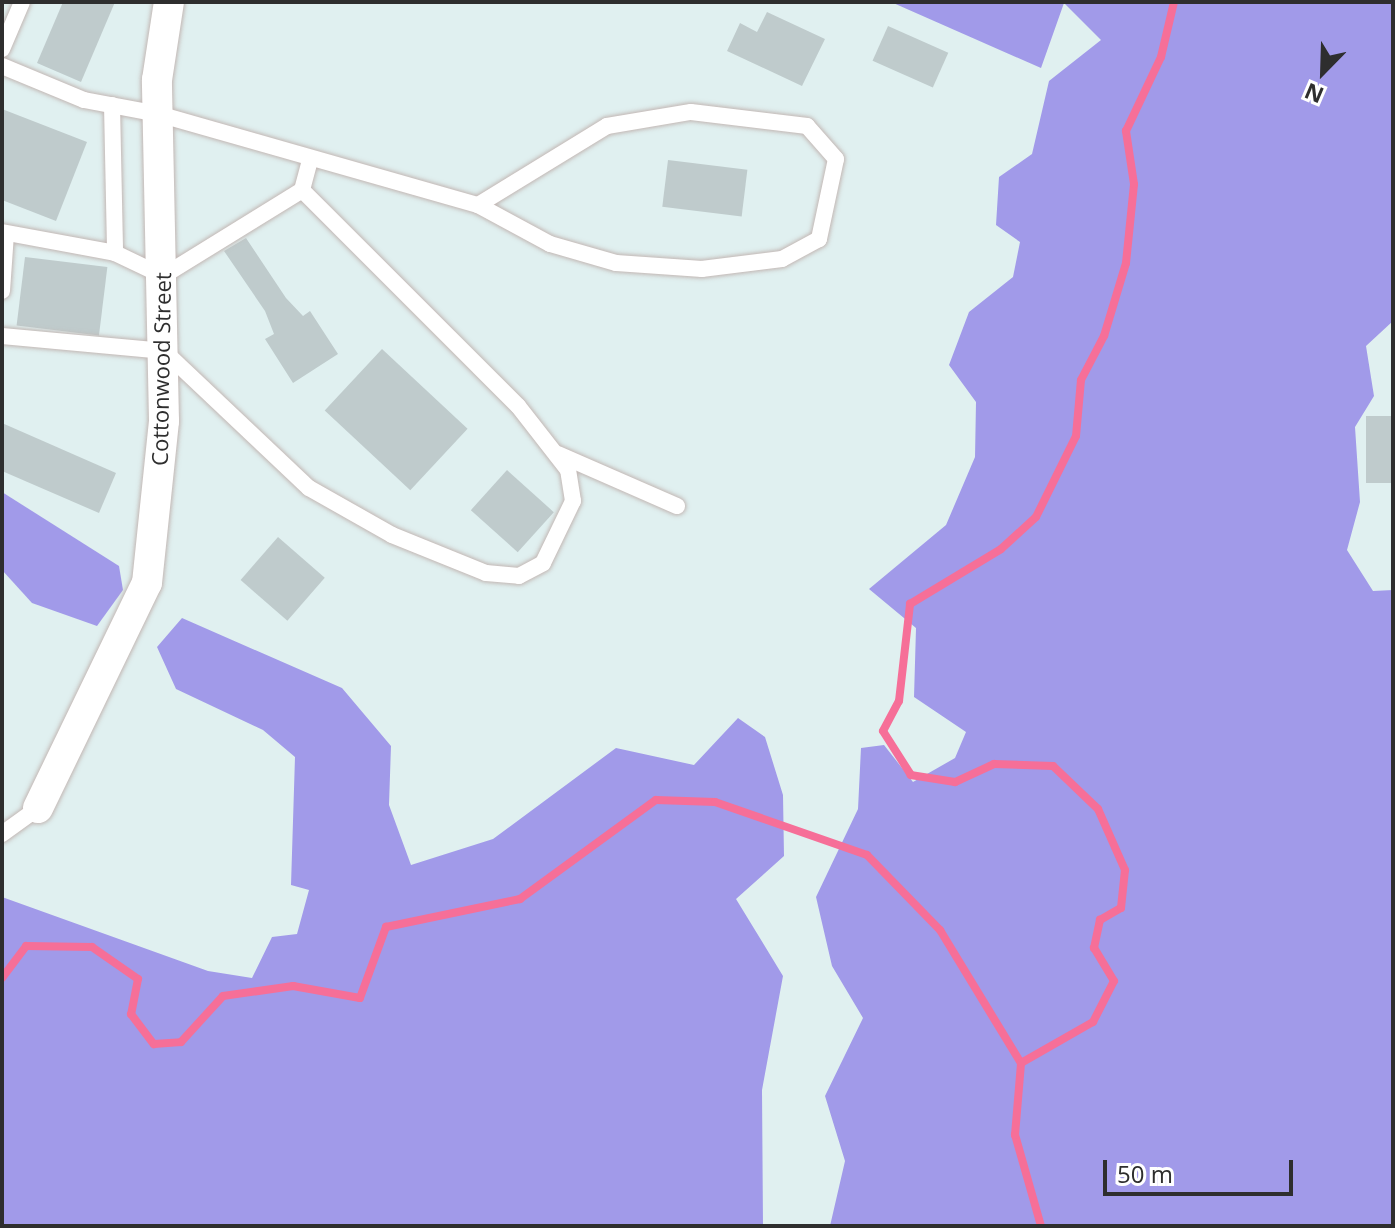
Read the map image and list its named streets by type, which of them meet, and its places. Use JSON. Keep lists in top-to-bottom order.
{
  "streets": {
    "street": ["Cottonwood Street"]
  },
  "scale_bar": "50 m",
  "north": "bottom left"
}
